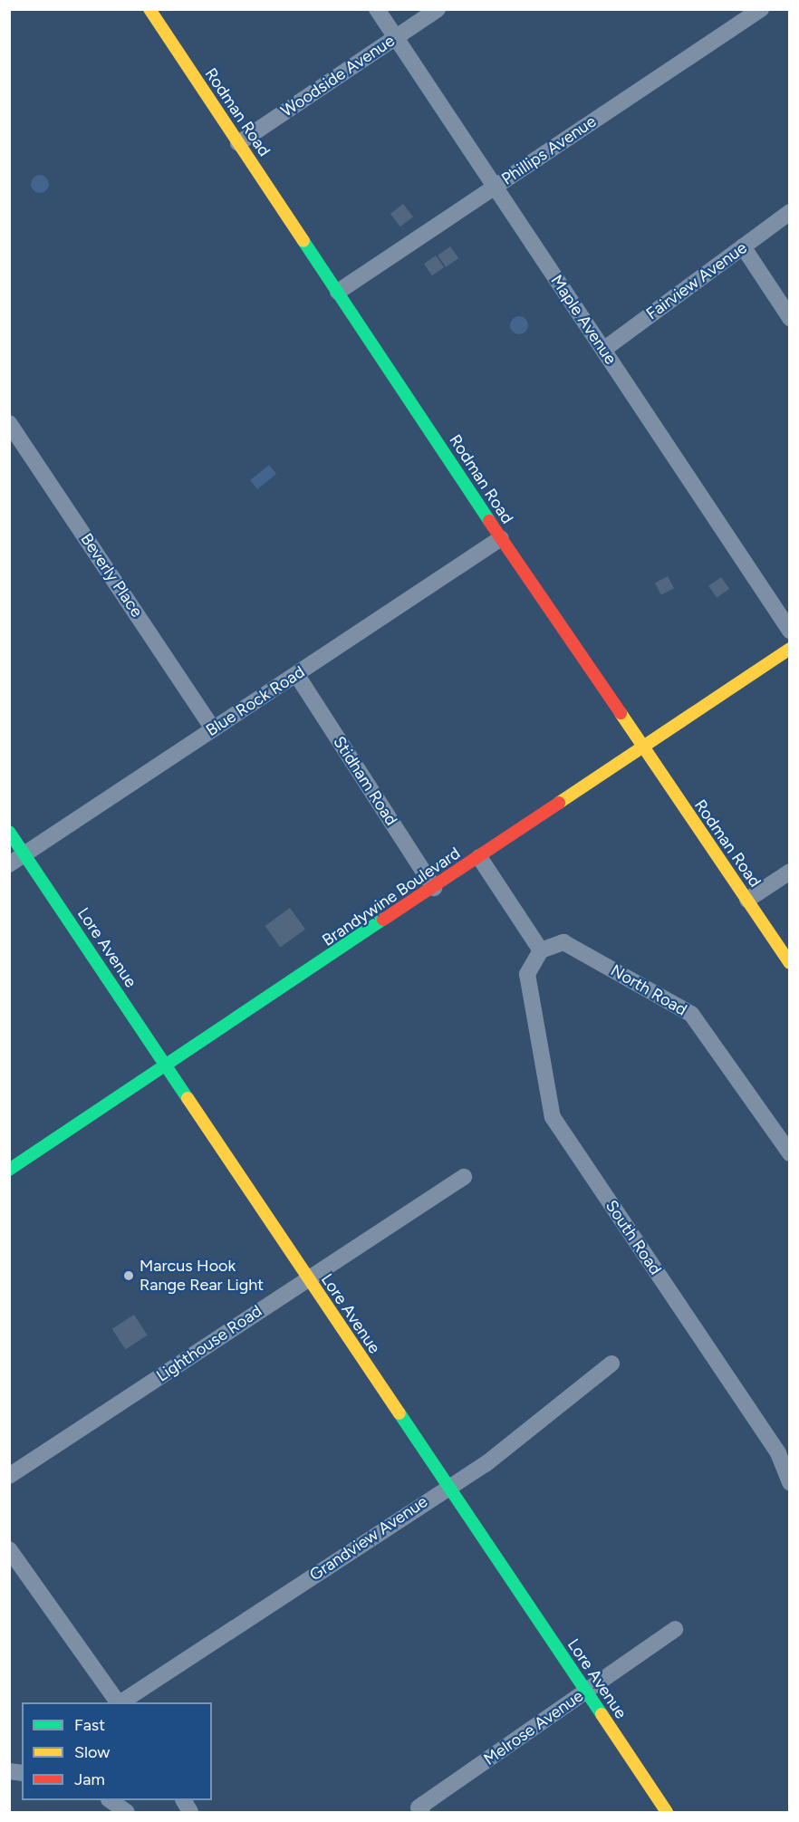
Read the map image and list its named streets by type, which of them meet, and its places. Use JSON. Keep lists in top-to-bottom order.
{
  "streets": {
    "street": [
      "Woodside Avenue",
      "Rodman Road",
      "Phillips Avenue",
      "Fairview Avenue",
      "Maple Avenue",
      "Beverly Place",
      "Blue Rock Road",
      "Stidham Road",
      "Brandywine Boulevard",
      "Lore Avenue",
      "North Road",
      "South Road",
      "Lighthouse Road",
      "Grandview Avenue",
      "Melrose Avenue"
    ]
  },
  "crossings": [
    ["Woodside Avenue", "Rodman Road"],
    ["Woodside Avenue", "Maple Avenue"],
    ["Rodman Road", "Phillips Avenue"],
    ["Rodman Road", "Blue Rock Road"],
    ["Rodman Road", "Brandywine Boulevard"],
    ["Phillips Avenue", "Maple Avenue"],
    ["Fairview Avenue", "Maple Avenue"],
    ["Beverly Place", "Blue Rock Road"],
    ["Blue Rock Road", "Stidham Road"],
    ["Blue Rock Road", "Lore Avenue"],
    ["Stidham Road", "Brandywine Boulevard"],
    ["Brandywine Boulevard", "Lore Avenue"],
    ["Lore Avenue", "Lighthouse Road"],
    ["Lore Avenue", "Grandview Avenue"],
    ["Lore Avenue", "Melrose Avenue"],
    ["North Road", "South Road"]
  ],
  "places": ["Marcus Hook Range Rear Light"],
  "legend": ["Fast", "Slow", "Jam"]
}
